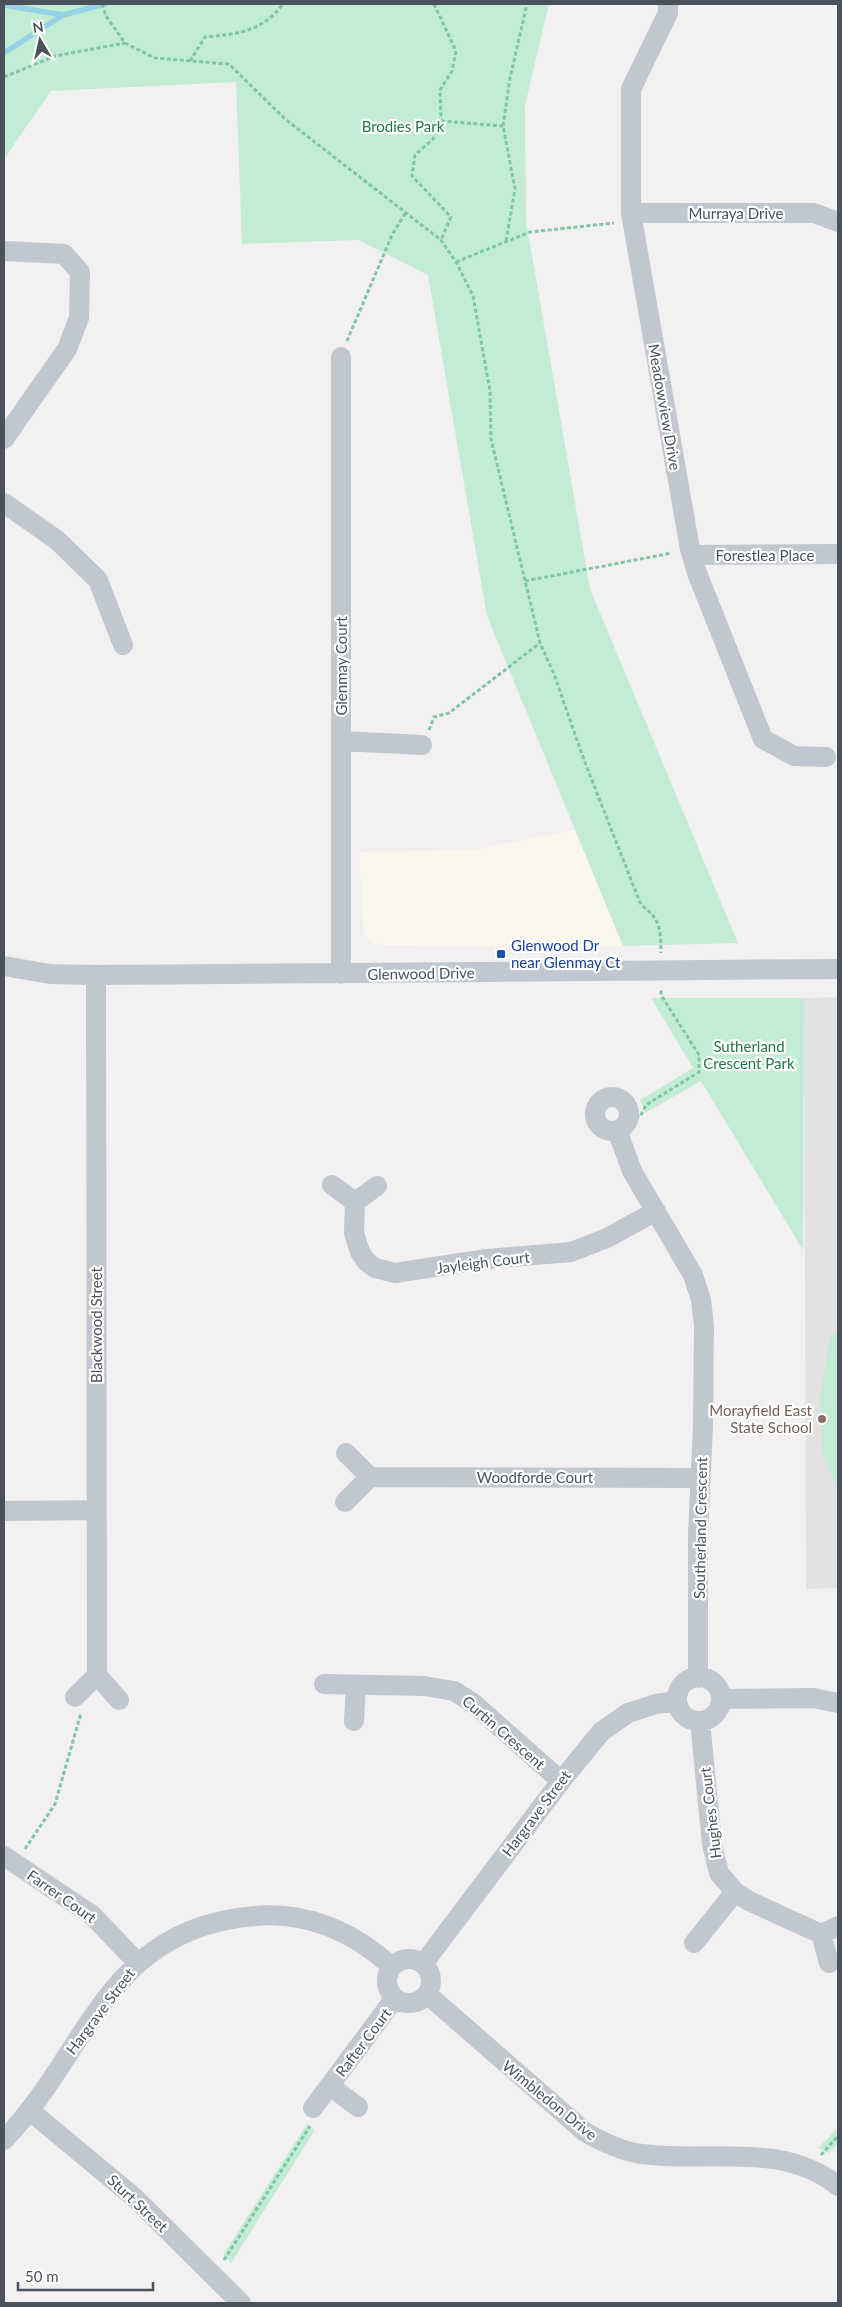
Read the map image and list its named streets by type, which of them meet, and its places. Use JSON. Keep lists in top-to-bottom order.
{
  "streets": {
    "street": [
      "Murraya Drive",
      "Meadowview Drive",
      "Forestlea Place",
      "Glenmay Court",
      "Glenwood Drive",
      "Jayleigh Court",
      "Blackwood Street",
      "Woodforde Court",
      "Southerland Crescent",
      "Curtin Crescent",
      "Hargrave Street",
      "Hughes Court",
      "Farrer Court",
      "Rafter Court",
      "Wimbledon Drive",
      "Sturt Street"
    ]
  },
  "crossings": [
    ["Murraya Drive", "Meadowview Drive"],
    ["Meadowview Drive", "Forestlea Place"],
    ["Glenmay Court", "Glenwood Drive"],
    ["Glenwood Drive", "Blackwood Street"],
    ["Jayleigh Court", "Southerland Crescent"],
    ["Woodforde Court", "Southerland Crescent"],
    ["Southerland Crescent", "Hargrave Street"],
    ["Southerland Crescent", "Hughes Court"],
    ["Curtin Crescent", "Hargrave Street"],
    ["Hargrave Street", "Hughes Court"],
    ["Hargrave Street", "Farrer Court"],
    ["Hargrave Street", "Rafter Court"],
    ["Hargrave Street", "Wimbledon Drive"],
    ["Hargrave Street", "Sturt Street"],
    ["Rafter Court", "Wimbledon Drive"]
  ],
  "parks": ["Brodies Park", "Sutherland Crescent Park"],
  "places": {
    "transit": ["Glenwood Dr near Glenmay Ct"],
    "other": ["Morayfield East State School"]
  },
  "scale_bar": "50 m",
  "north": "top"
}
